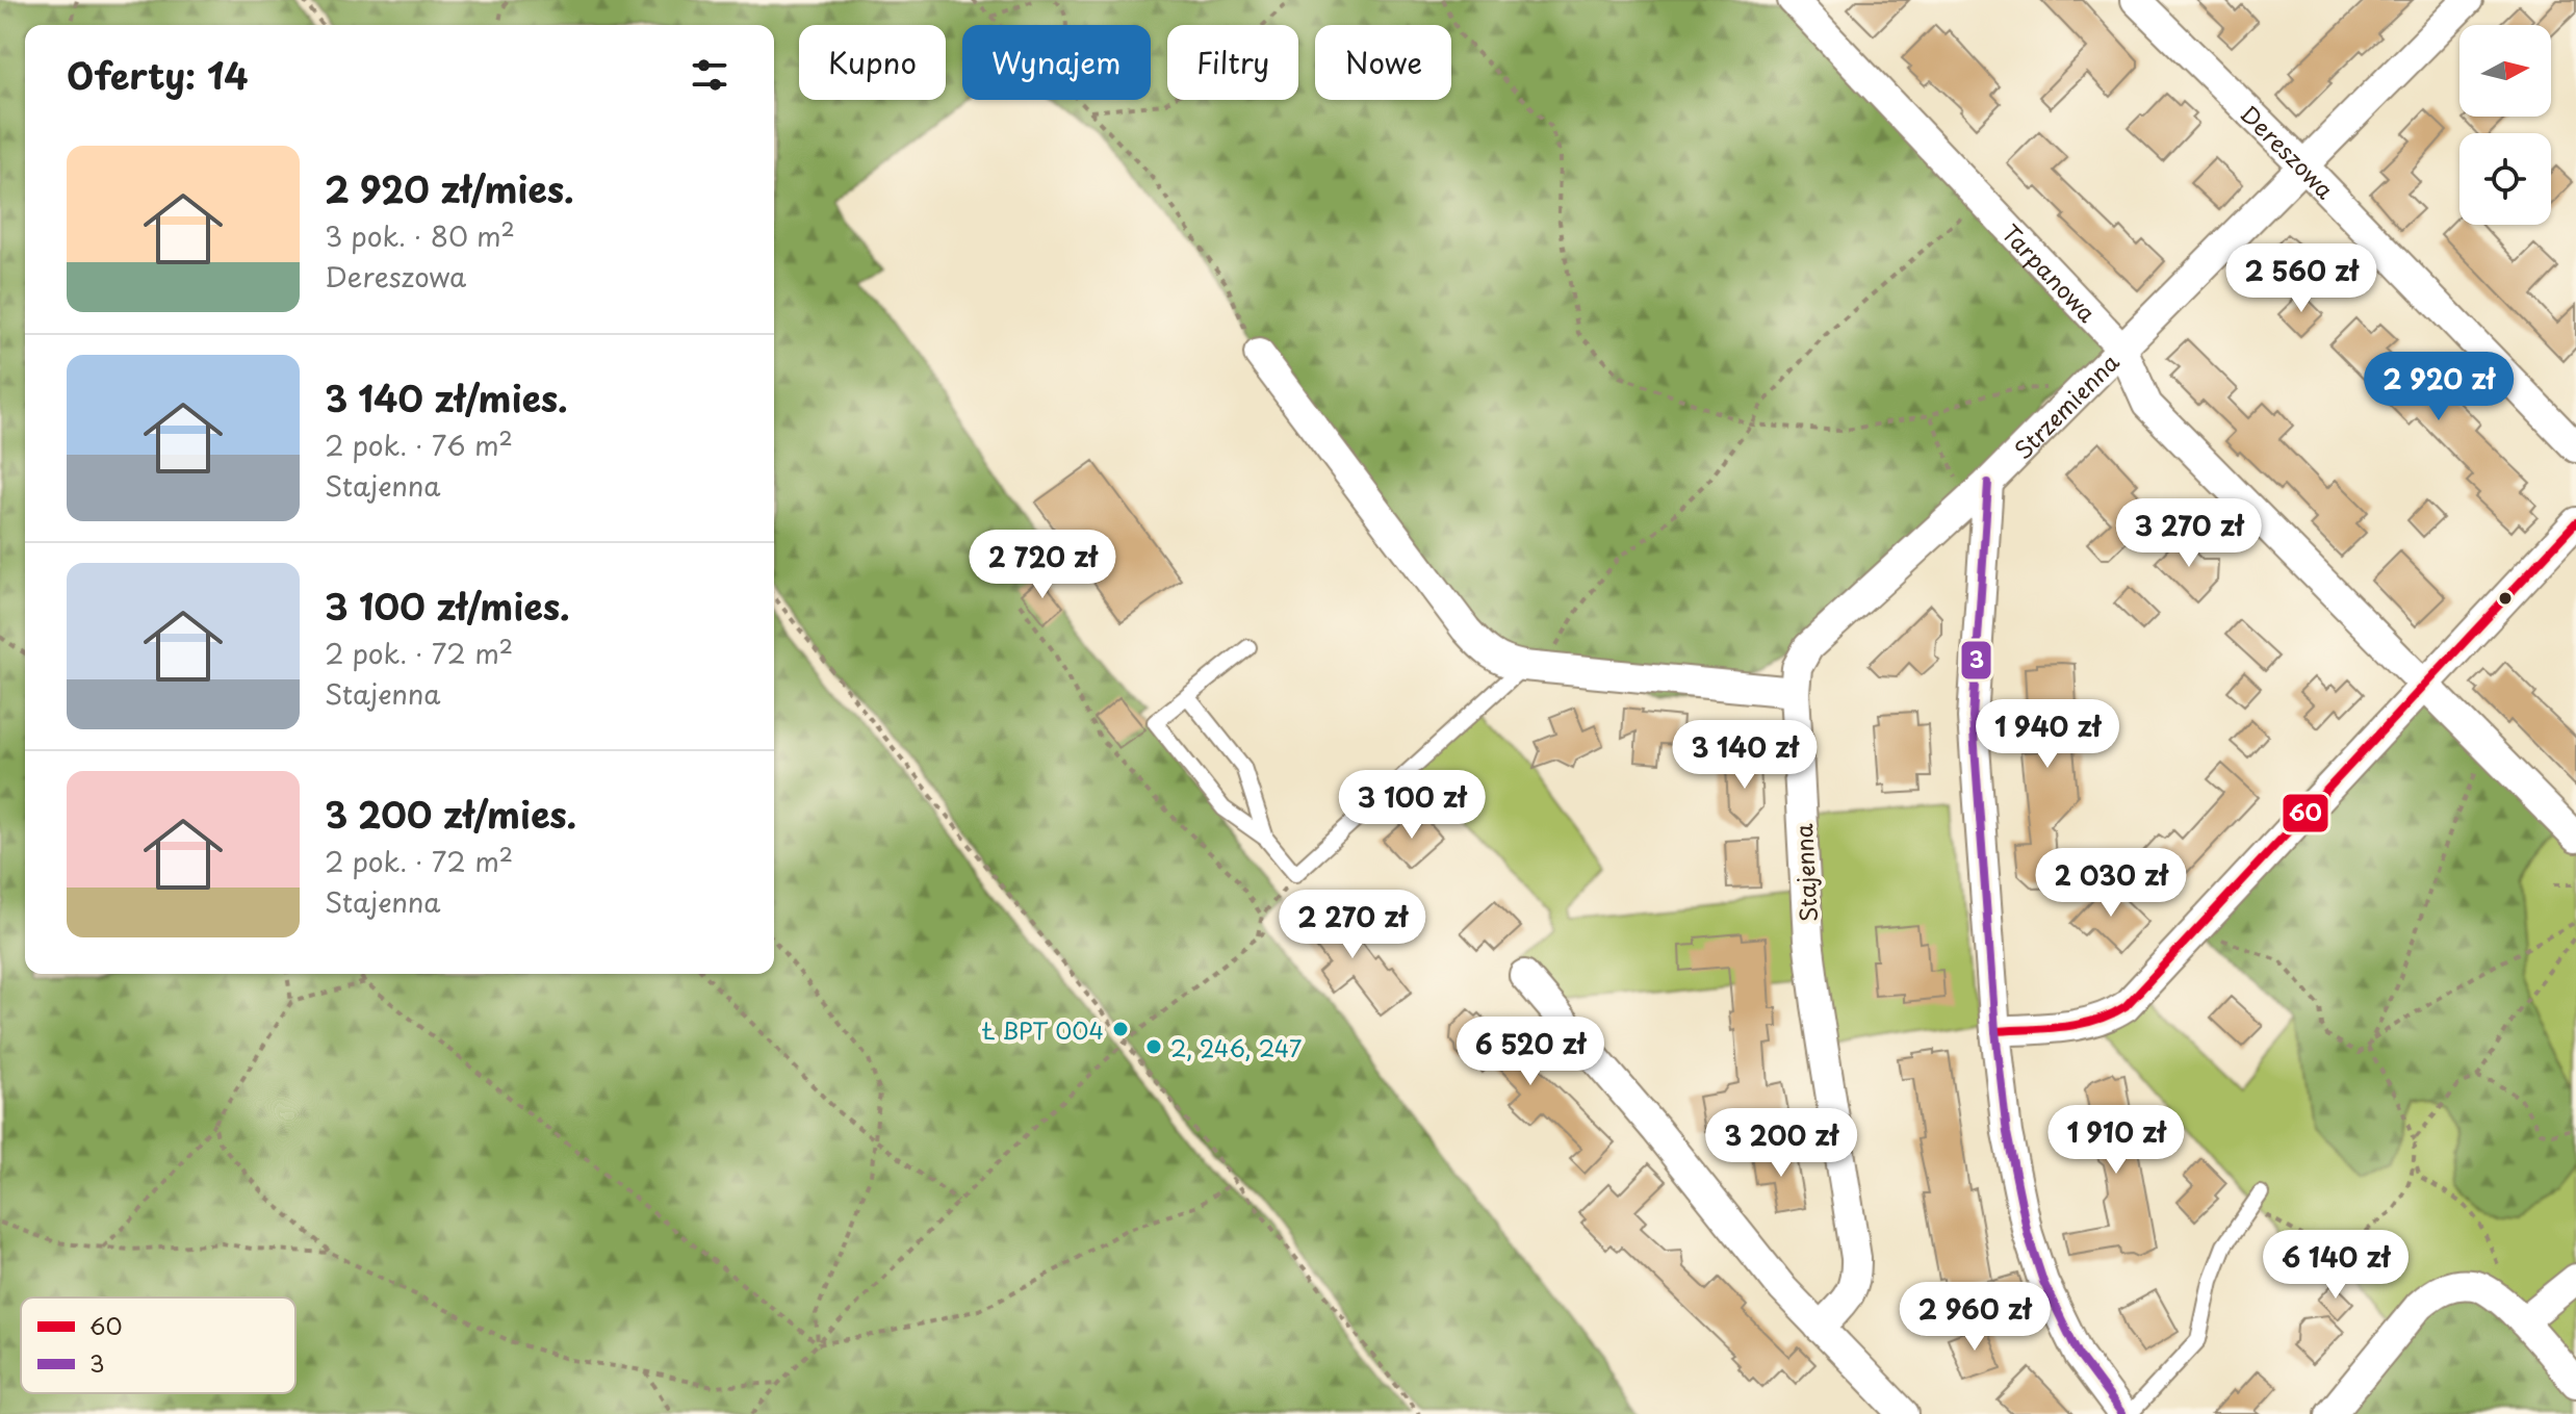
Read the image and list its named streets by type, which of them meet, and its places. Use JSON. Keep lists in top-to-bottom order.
{
  "streets": {
    "street": [
      "Dereszowa",
      "Tarpanowa",
      "Strzemienna",
      "Stajenna"
    ]
  },
  "crossings": [
    ["Dereszowa", "Strzemienna"],
    ["Tarpanowa", "Strzemienna"],
    ["Strzemienna", "Stajenna"]
  ],
  "places": ["Ł BPT 004", "2, 246, 247"],
  "lines": ["transit line 3", "transit line 60"],
  "legend": ["60", "3"],
  "north": "right",
  "page": {
    "chip": [
      "Kupno",
      "Wynajem",
      "Filtry",
      "Nowe"
    ],
    "heading": "Oferty: 14",
    "list": [
      {
        "name": "2 920 zł/mies.",
        "note": "3 pok. · 80 m² · Dereszowa"
      },
      {
        "name": "3 140 zł/mies.",
        "note": "2 pok. · 76 m² · Stajenna"
      },
      {
        "name": "3 100 zł/mies.",
        "note": "2 pok. · 72 m² · Stajenna"
      },
      {
        "name": "3 200 zł/mies.",
        "note": "2 pok. · 72 m² · Stajenna"
      }
    ],
    "price": [
      "2 560 zł",
      "2 920 zł",
      "3 270 zł",
      "2 720 zł",
      "1 940 zł",
      "3 140 zł",
      "3 100 zł",
      "2 030 zł",
      "2 270 zł",
      "6 520 zł",
      "1 910 zł",
      "3 200 zł",
      "6 140 zł",
      "2 960 zł"
    ]
  }
}
